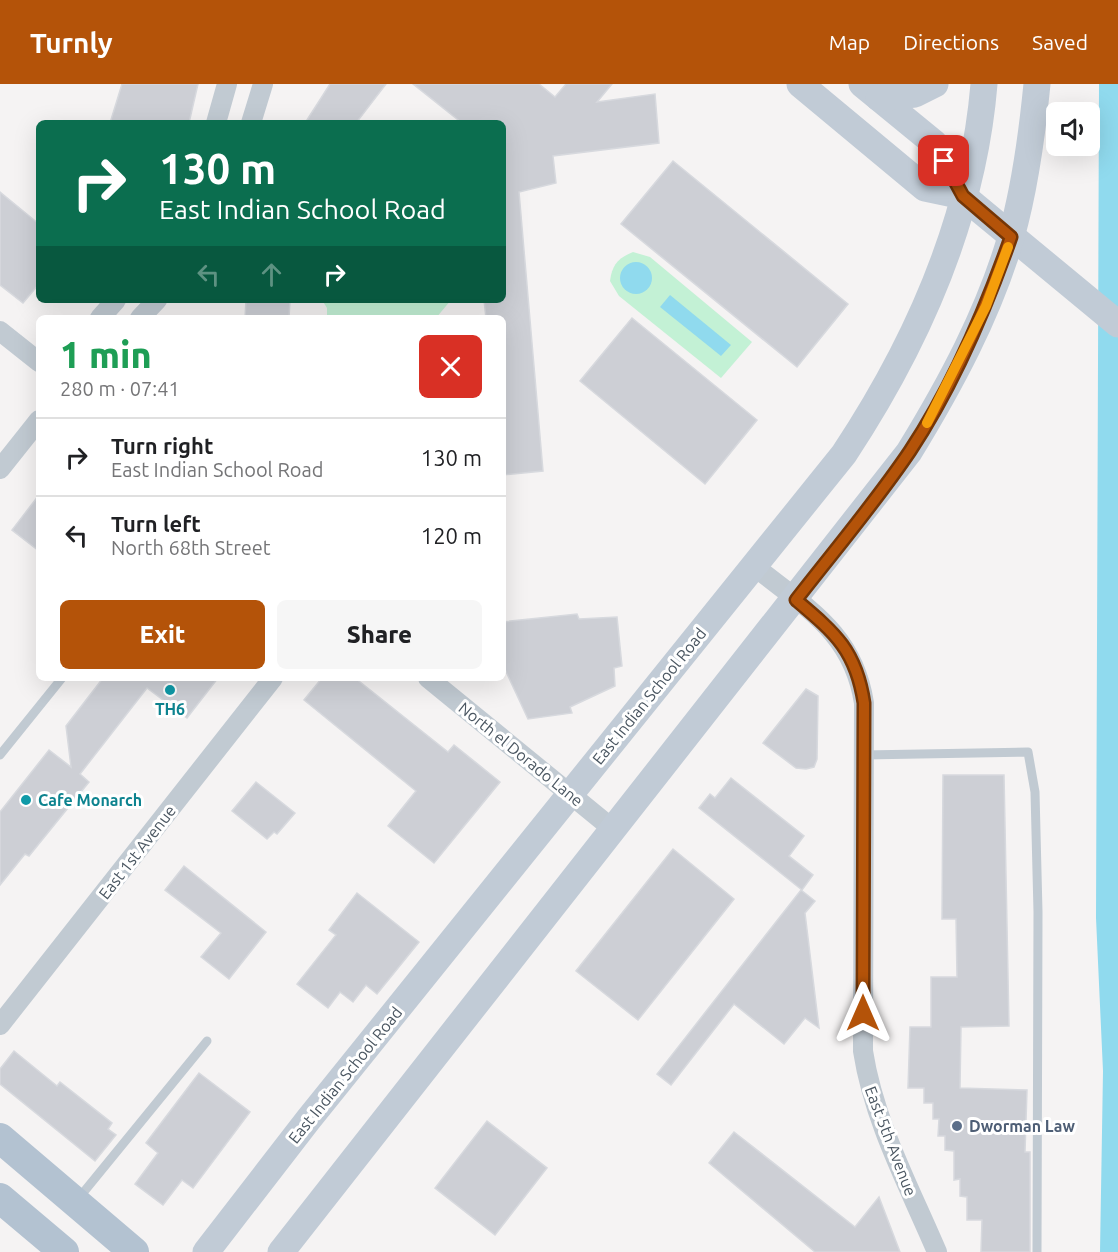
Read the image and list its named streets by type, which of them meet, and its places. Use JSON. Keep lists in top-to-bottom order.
{
  "streets": {
    "main road": ["East Indian School Road"],
    "street": ["North el Dorado Lane", "East 1st Avenue", "East 5th Avenue"]
  },
  "crossings": [
    ["East Indian School Road", "North el Dorado Lane"],
    ["East Indian School Road", "East 5th Avenue"]
  ],
  "places": ["TH6", "Cafe Monarch", "Dworman Law"],
  "page": {
    "header": "Turnly",
    "nav": ["Map", "Directions", "Saved"],
    "turn": ["130 m", "East Indian School Road"],
    "heading": ["1 min", "280 m · 07:41"],
    "list": [
      {
        "name": "Turn right",
        "note": "East Indian School Road",
        "value": "130 m"
      },
      {
        "name": "Turn left",
        "note": "North 68th Street",
        "value": "120 m"
      }
    ],
    "buttons": ["Exit", "Share"]
  }
}
